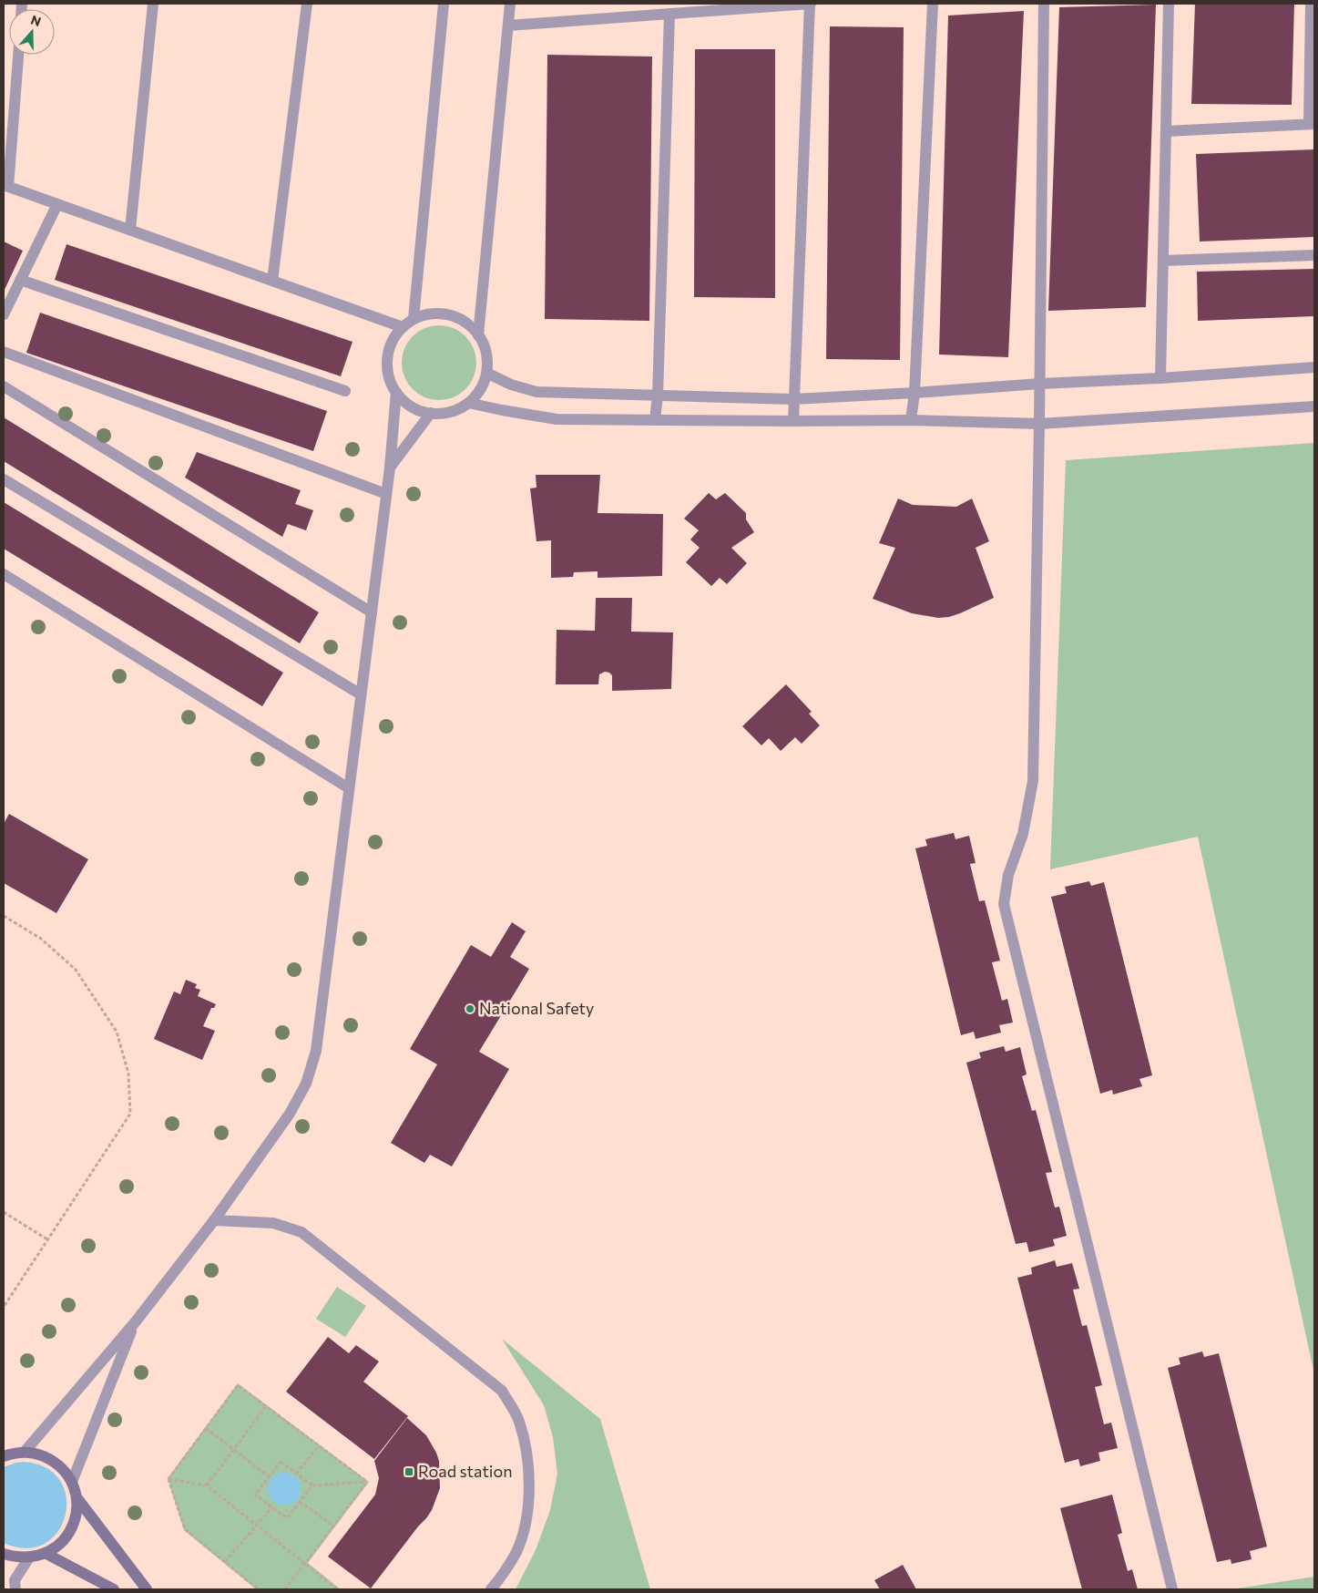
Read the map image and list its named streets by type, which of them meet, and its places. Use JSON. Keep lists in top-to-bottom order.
{
  "places": {
    "other": ["National Safety"],
    "transit": ["Road station"]
  },
  "north": "top"
}
